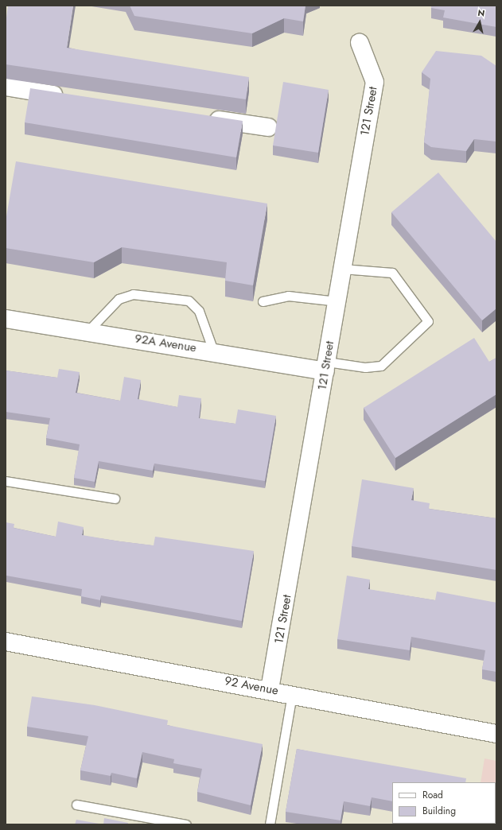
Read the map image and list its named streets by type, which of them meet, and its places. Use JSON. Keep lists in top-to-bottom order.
{
  "streets": {
    "street": ["121 Street", "92A Avenue", "92 Avenue"]
  },
  "crossings": [
    ["121 Street", "92A Avenue"],
    ["121 Street", "92 Avenue"]
  ],
  "legend": ["Road", "Building"],
  "north": "top"
}
